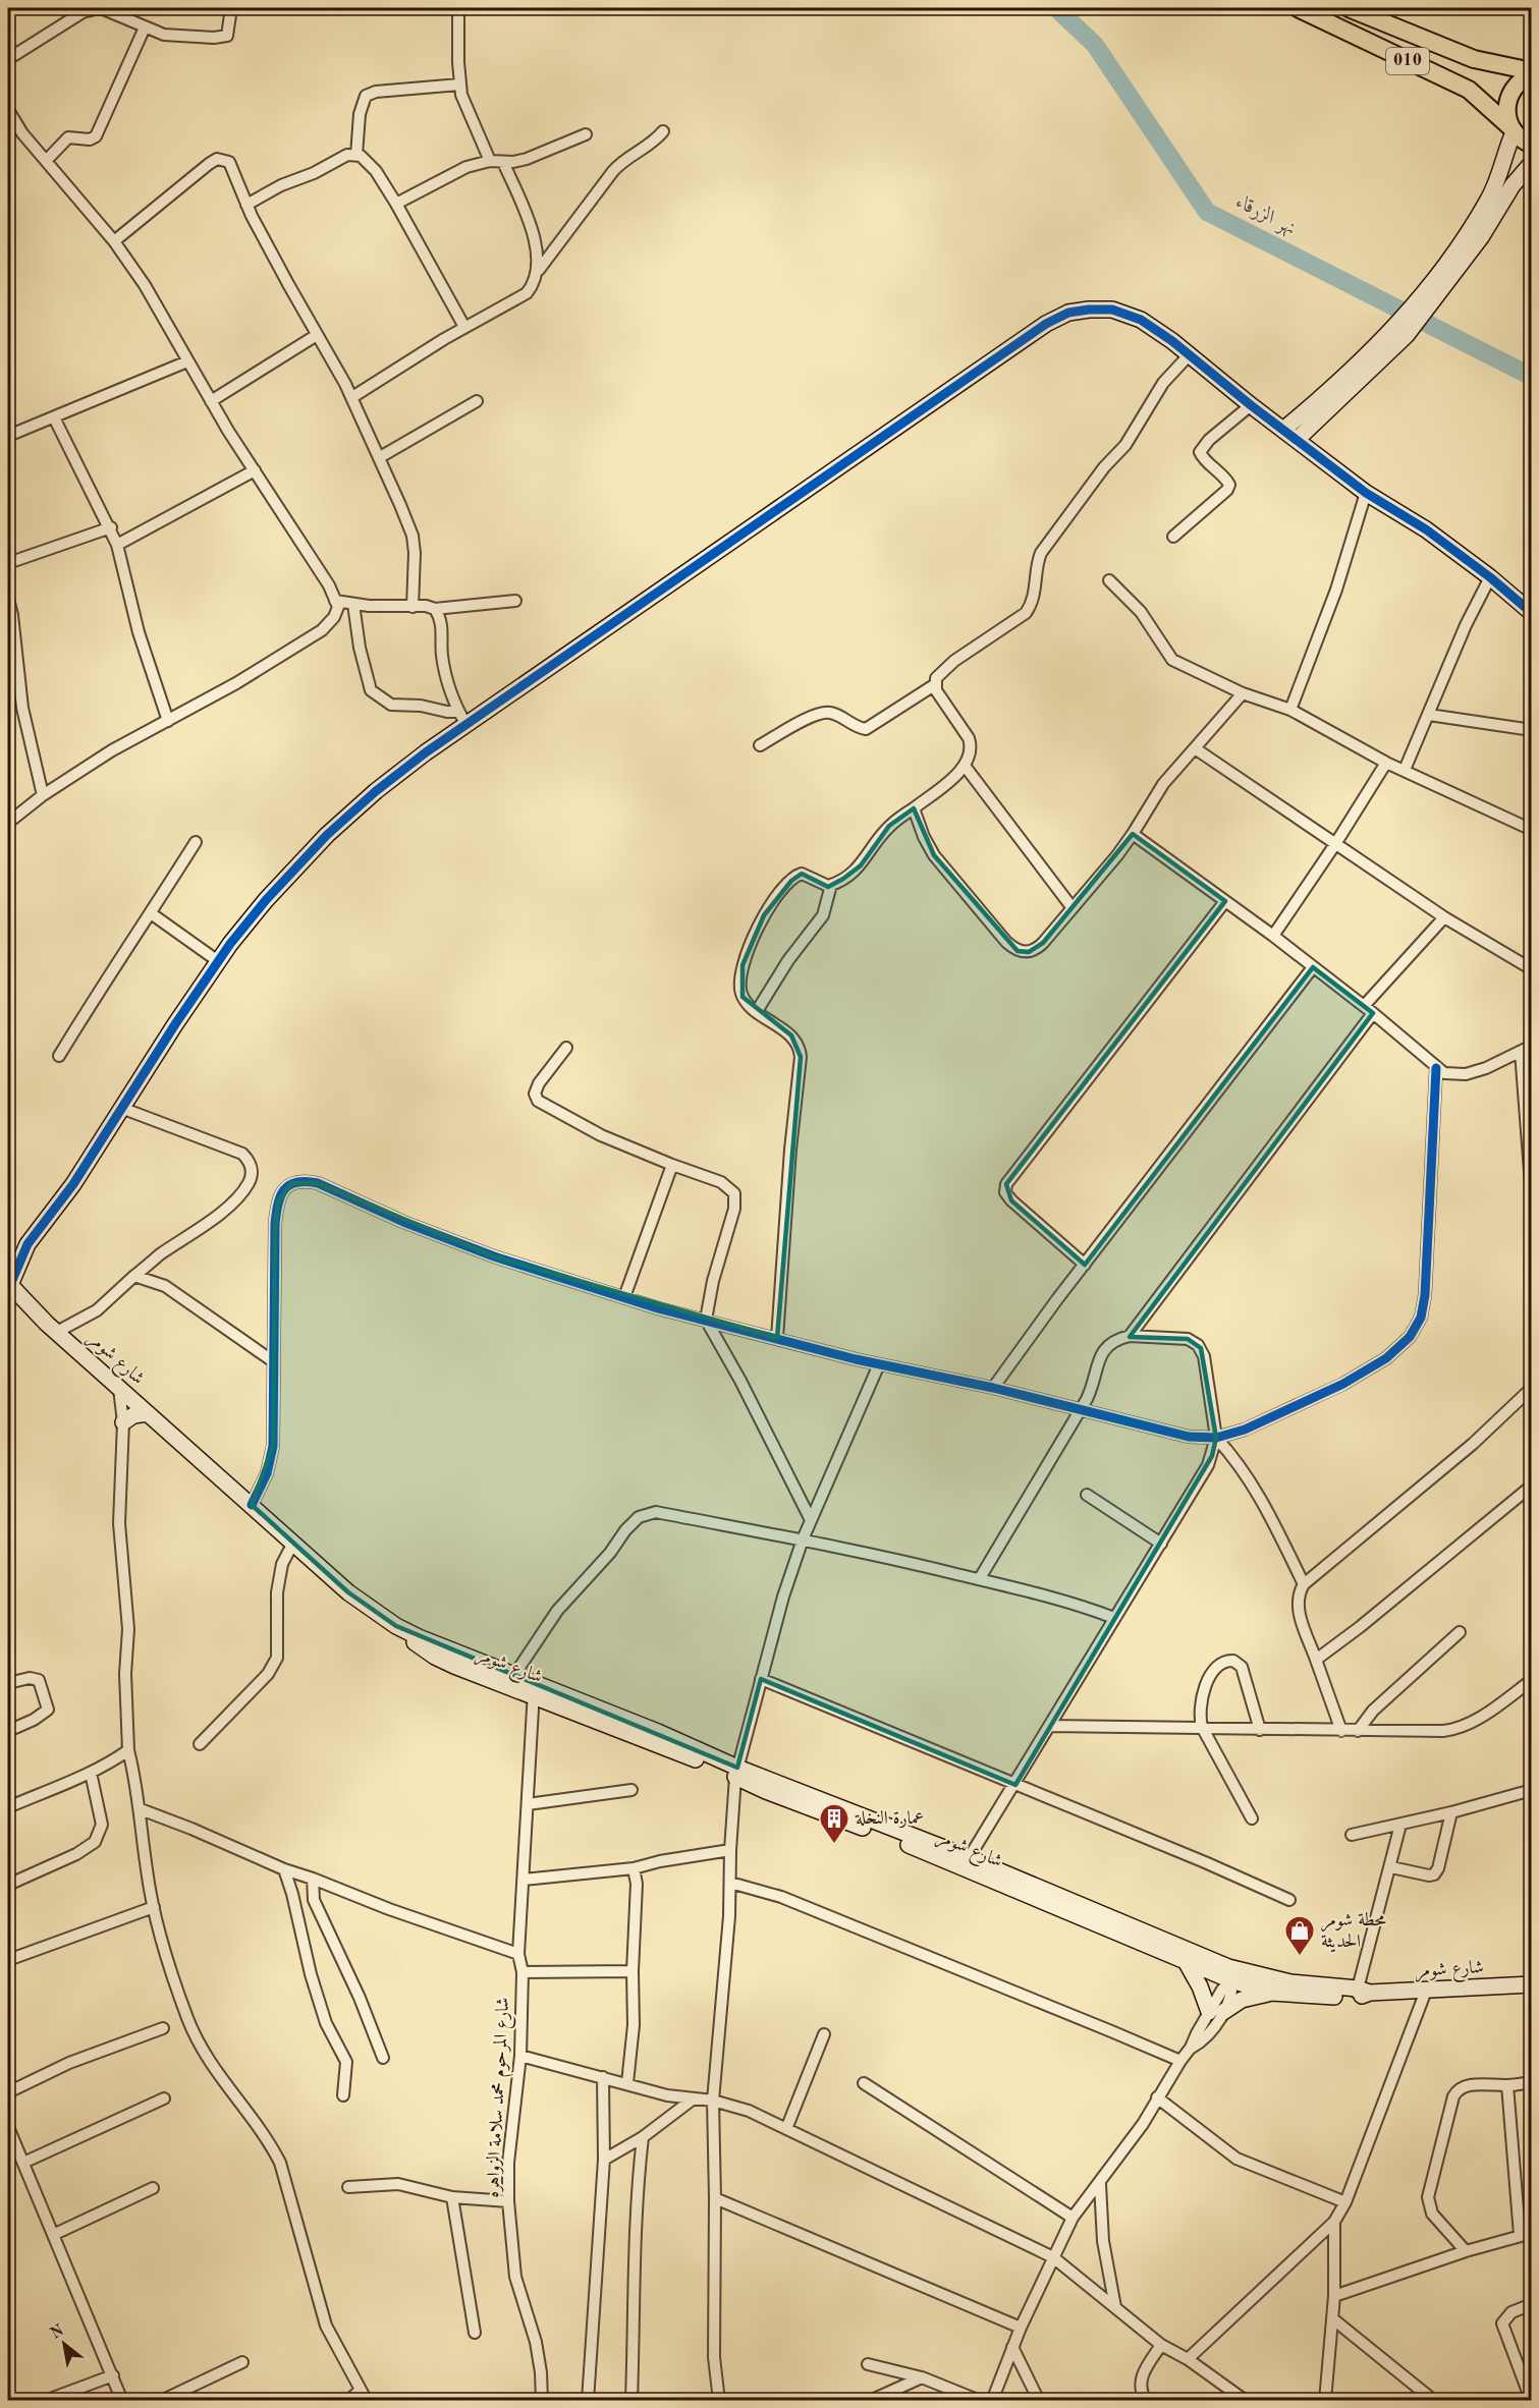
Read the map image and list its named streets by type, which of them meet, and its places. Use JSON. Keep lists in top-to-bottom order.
{
  "streets": {
    "main road": ["010"],
    "street": ["شارع شومر", "شارع المرحوم محمد سلامة الزواهره"]
  },
  "crossings": [
    ["شارع شومر", "شارع المرحوم محمد سلامة الزواهره"]
  ],
  "water": ["نهر الزرقاء"],
  "places": {
    "building": ["عمارة النخلة"],
    "shop": ["محطة شومر الحديثة"]
  },
  "north": "top left"
}
